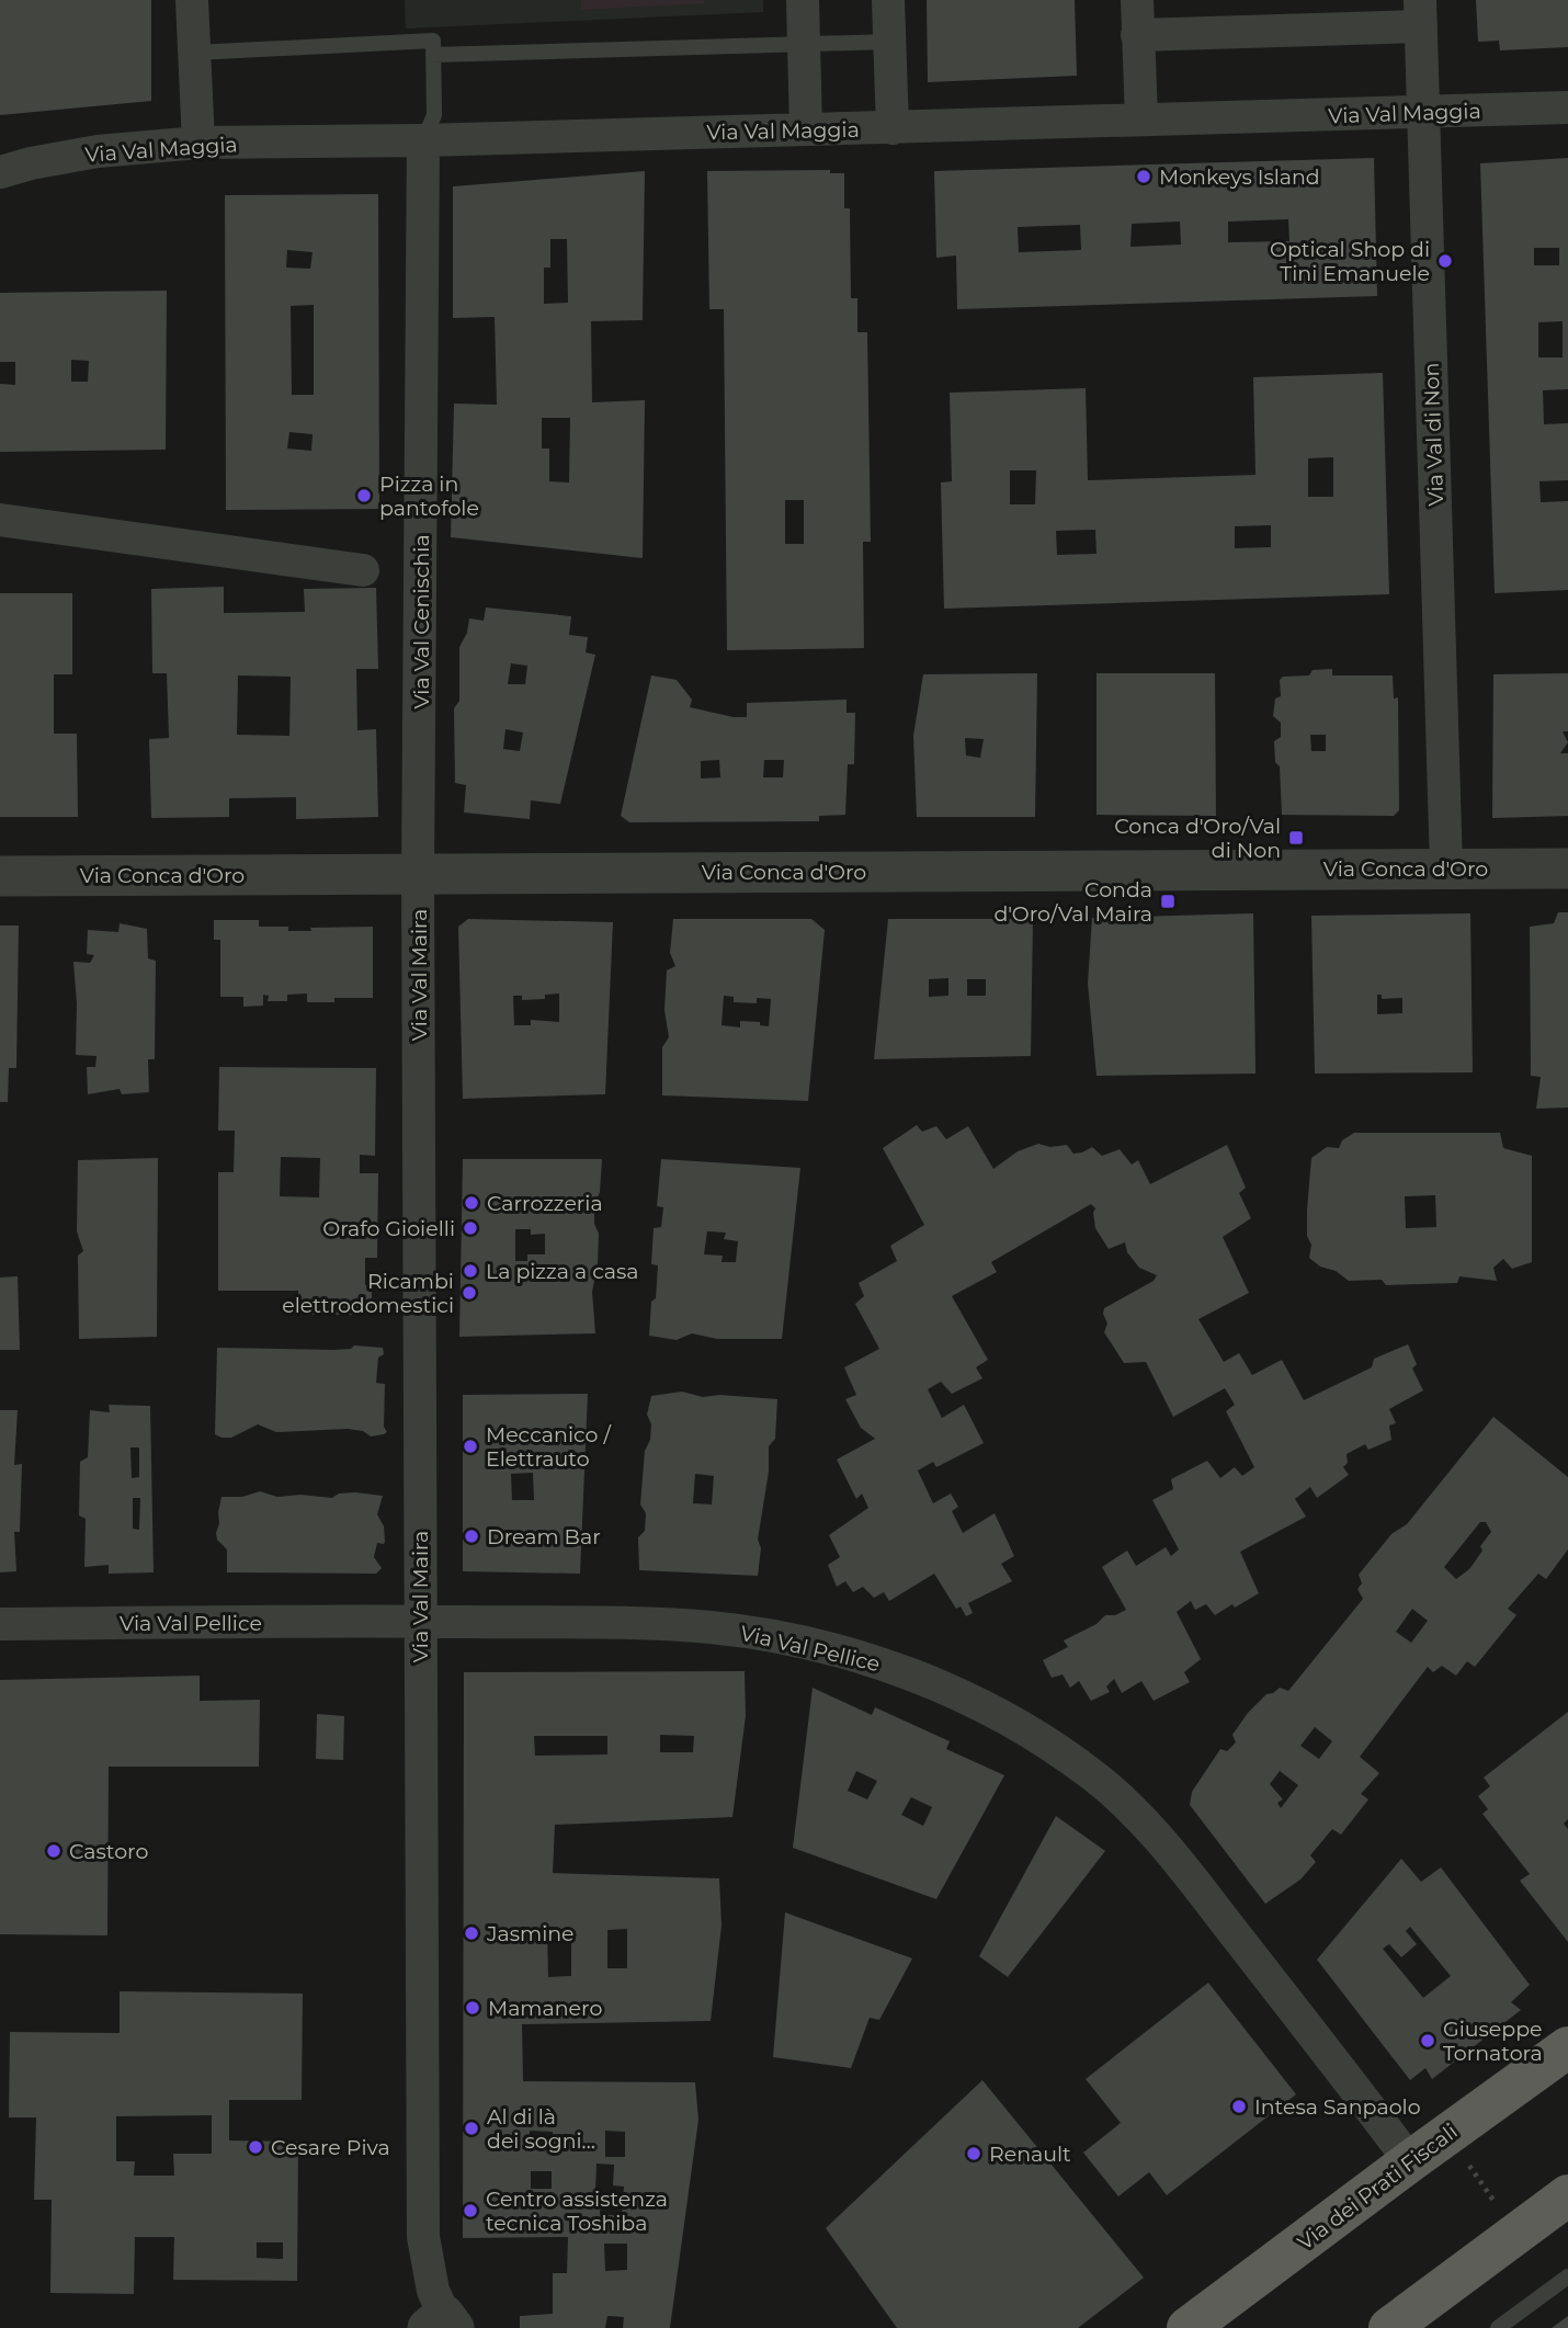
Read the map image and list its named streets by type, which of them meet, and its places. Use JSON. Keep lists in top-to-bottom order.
{
  "streets": {
    "main road": ["Via dei Prati Fiscali"],
    "street": [
      "Via Val Maggia",
      "Via Val di Non",
      "Via Val Cenischia",
      "Via Conca d'Oro",
      "Via Val Maira",
      "Via Val Pellice"
    ]
  },
  "crossings": [
    ["Via Val Maggia", "Via Val di Non"],
    ["Via Val Maggia", "Via Val Cenischia"],
    ["Via Val di Non", "Via Conca d'Oro"],
    ["Via Val Cenischia", "Via Conca d'Oro"],
    ["Via Val Cenischia", "Via Val Maira"],
    ["Via Conca d'Oro", "Via Val Maira"],
    ["Via Val Maira", "Via Val Pellice"],
    ["Via Val Pellice", "Via dei Prati Fiscali"]
  ],
  "places": {
    "other": [
      "Monkeys Island",
      "Optical Shop di Tini Emanuele",
      "Pizza in pantofole",
      "Carrozzeria",
      "Orafo Gioielli",
      "La pizza a casa",
      "Ricambi elettrodomestici",
      "Meccanico / Elettrauto",
      "Dream Bar",
      "Castoro",
      "Jasmine",
      "Mamanero",
      "Giuseppe Tornatora",
      "Intesa Sanpaolo",
      "Al di là dei sogni...",
      "Cesare Piva",
      "Renault",
      "Centro assistenza tecnica Toshiba"
    ],
    "transit": ["Conca d'Oro/Val di Non", "Conda d'Oro/Val Maira"]
  }
}
